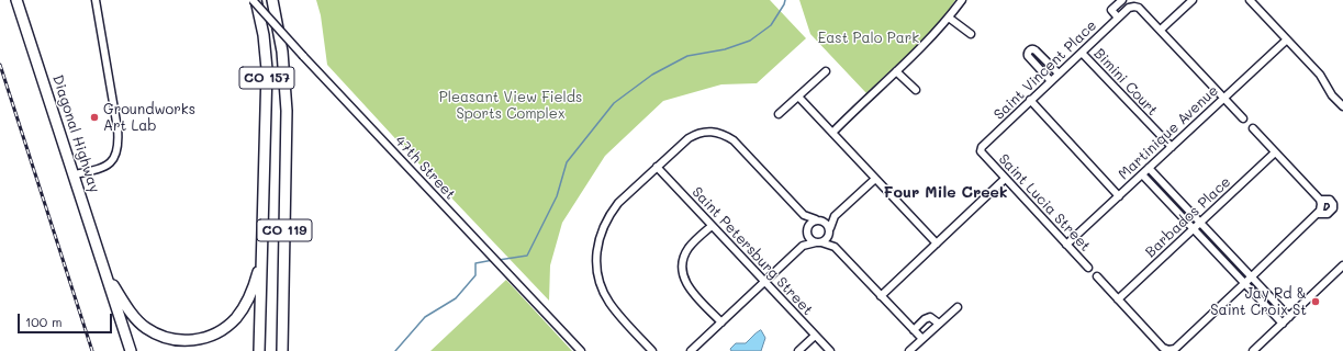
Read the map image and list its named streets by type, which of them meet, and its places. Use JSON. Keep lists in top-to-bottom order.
{
  "streets": {
    "highway": ["CO 157", "Diagonal Highway", "CO 119"],
    "street": [
      "Saint Vincent Place",
      "Bimini Court",
      "Martinique Avenue",
      "47th Street",
      "Saint Lucia Street",
      "Barbados Place",
      "Saint Petersburg Street"
    ]
  },
  "crossings": [
    ["Saint Vincent Place", "Bimini Court"],
    ["Saint Vincent Place", "Saint Lucia Street"],
    ["Bimini Court", "Martinique Avenue"],
    ["Martinique Avenue", "Saint Lucia Street"]
  ],
  "districts": ["Four Mile Creek"],
  "parks": ["East Palo Park", "Pleasant View Fields Sports Complex"],
  "places": ["Groundworks Art Lab", "Jay Rd & Saint Croix St"],
  "scale_bar": "100 m"
}
